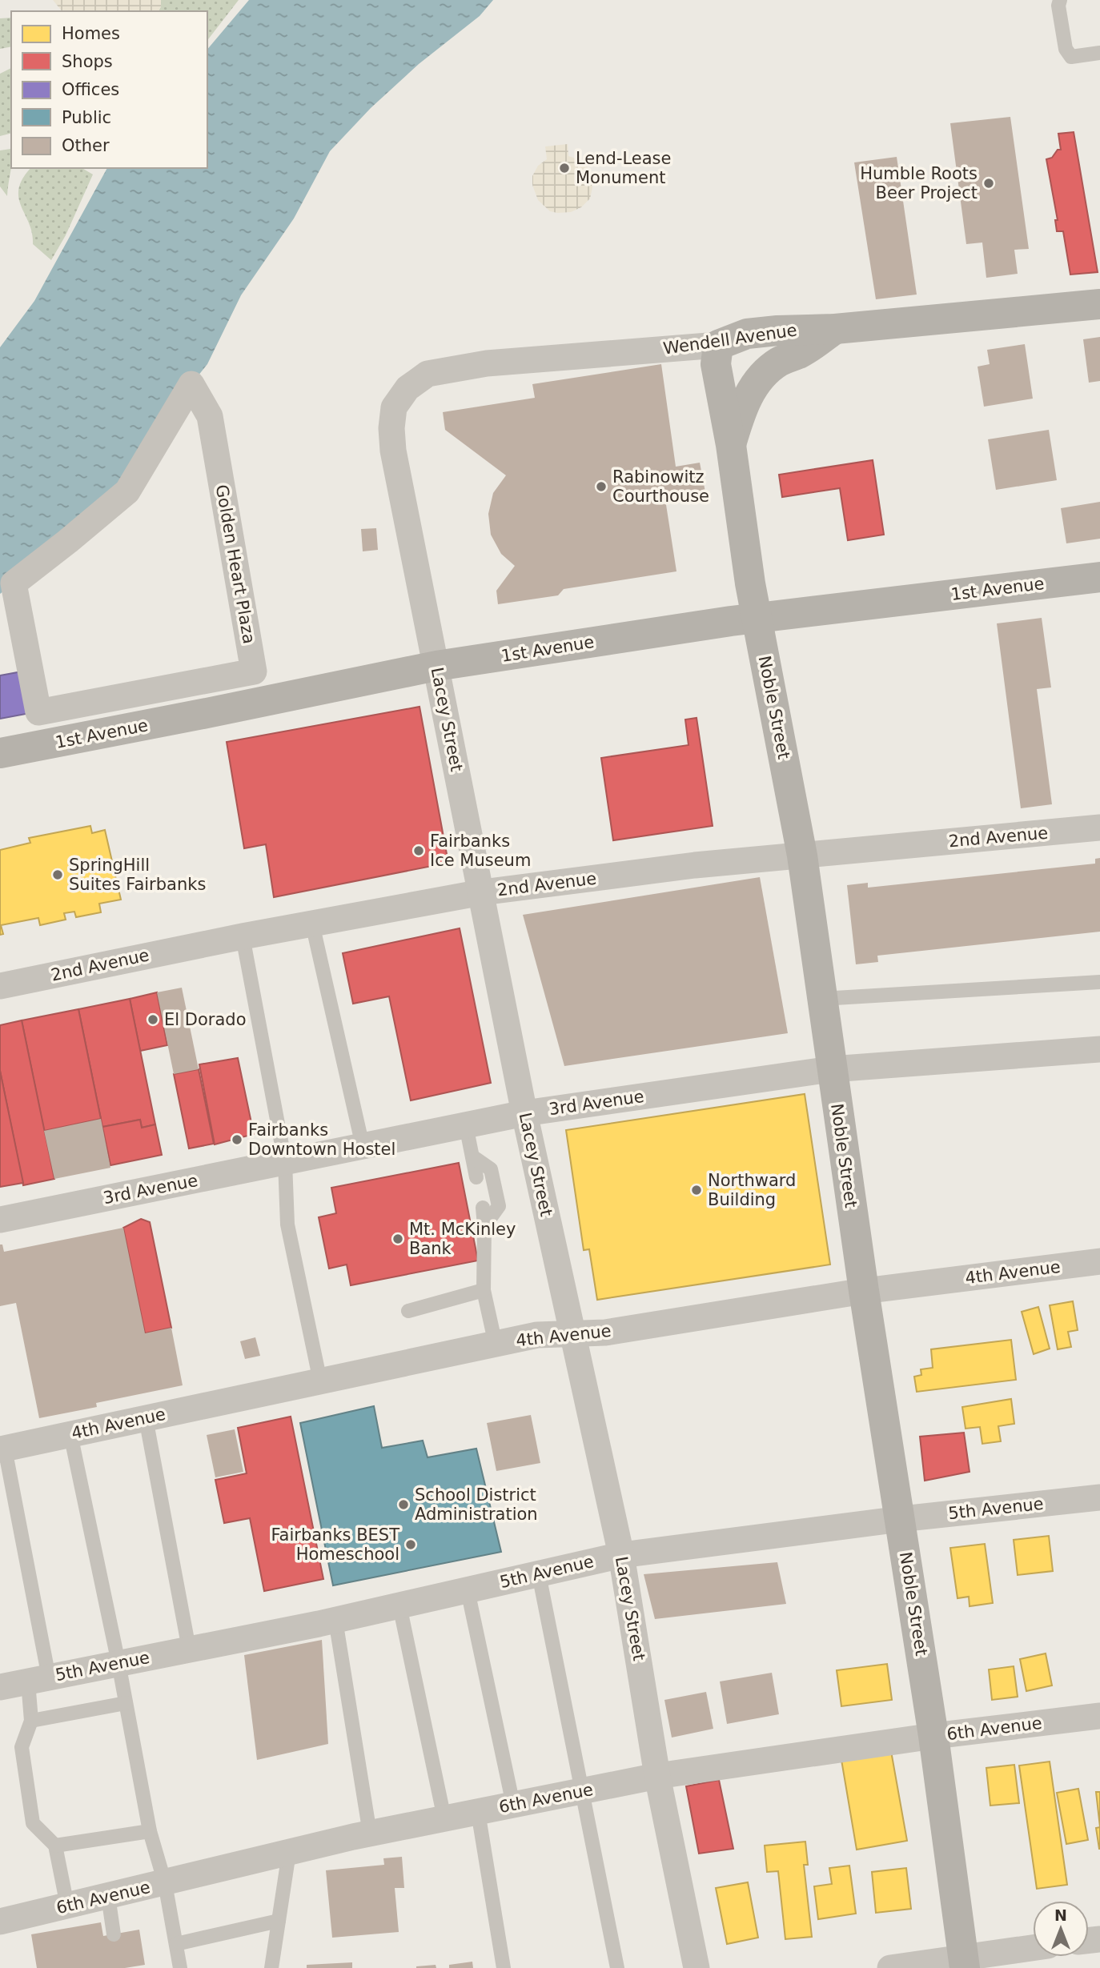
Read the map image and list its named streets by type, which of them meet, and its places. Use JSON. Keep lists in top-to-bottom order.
{
  "streets": {
    "street": [
      "Wendell Avenue",
      "Golden Heart Plaza",
      "1st Avenue",
      "Noble Street",
      "Lacey Street",
      "2nd Avenue",
      "3rd Avenue",
      "4th Avenue",
      "5th Avenue",
      "6th Avenue"
    ]
  },
  "crossings": [
    ["Wendell Avenue", "Noble Street"],
    ["Wendell Avenue", "Lacey Street"],
    ["1st Avenue", "Noble Street"],
    ["1st Avenue", "Lacey Street"],
    ["Noble Street", "2nd Avenue"],
    ["Noble Street", "3rd Avenue"],
    ["Noble Street", "4th Avenue"],
    ["Noble Street", "5th Avenue"],
    ["Noble Street", "6th Avenue"],
    ["Lacey Street", "2nd Avenue"],
    ["Lacey Street", "3rd Avenue"],
    ["Lacey Street", "4th Avenue"],
    ["Lacey Street", "5th Avenue"],
    ["Lacey Street", "6th Avenue"]
  ],
  "places": [
    "Lend-Lease Monument",
    "Humble Roots Beer Project",
    "Rabinowitz Courthouse",
    "Fairbanks Ice Museum",
    "SpringHill Suites Fairbanks",
    "El Dorado",
    "Fairbanks Downtown Hostel",
    "Northward Building",
    "Mt. McKinley Bank",
    "School District Administration",
    "Fairbanks BEST Homeschool"
  ],
  "legend": [
    "Homes",
    "Shops",
    "Offices",
    "Public",
    "Other"
  ],
  "north": "top"
}
